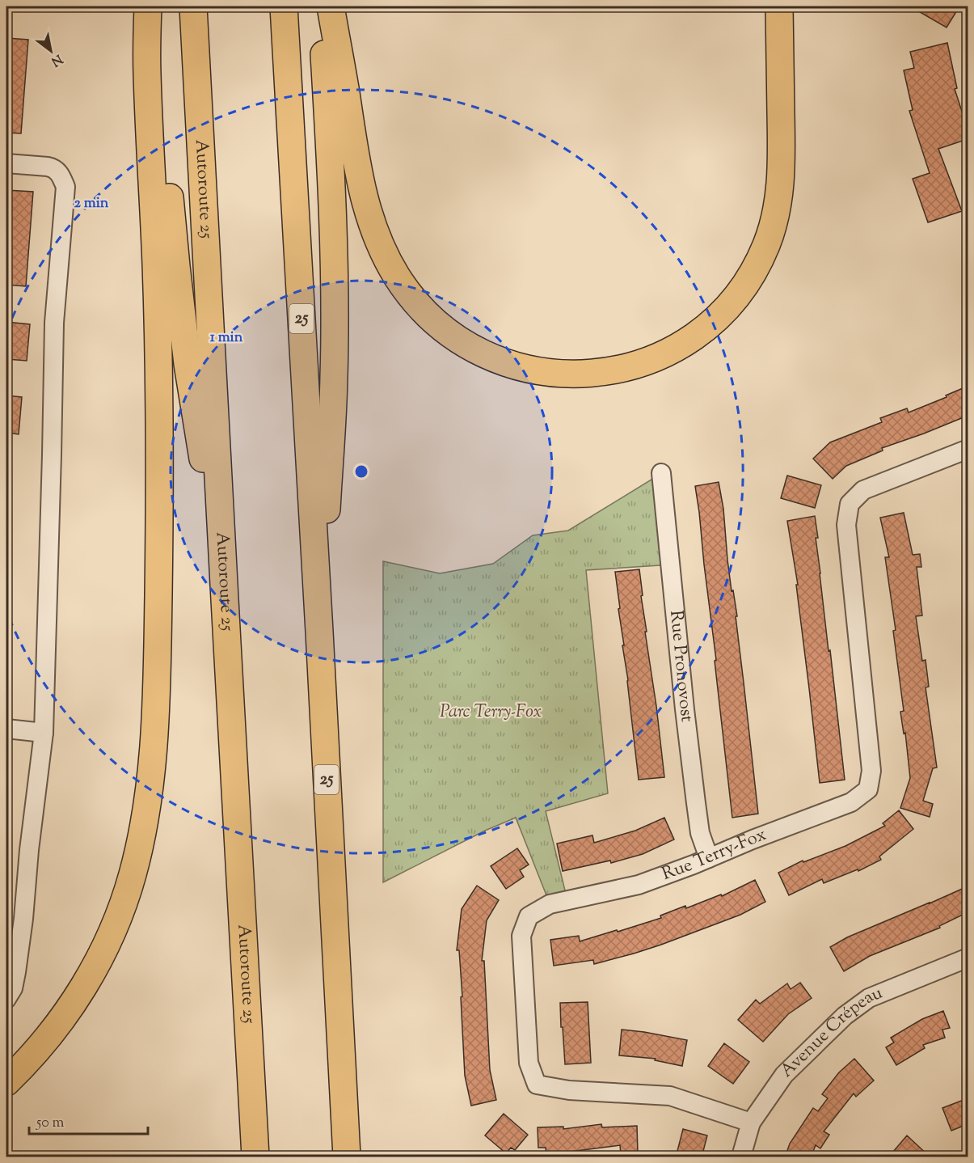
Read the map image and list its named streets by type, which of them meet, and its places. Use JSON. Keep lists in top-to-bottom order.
{
  "streets": {
    "highway": ["Autoroute 25", "25"],
    "street": ["Rue Pronovost", "Rue Terry-Fox", "Avenue Crépeau"]
  },
  "crossings": [
    ["Rue Pronovost", "Rue Terry-Fox"],
    ["Rue Terry-Fox", "Avenue Crépeau"]
  ],
  "parks": ["Parc Terry-Fox"],
  "scale_bar": "50 m",
  "north": "bottom right",
  "rings": ["2 min", "1 min"]
}
